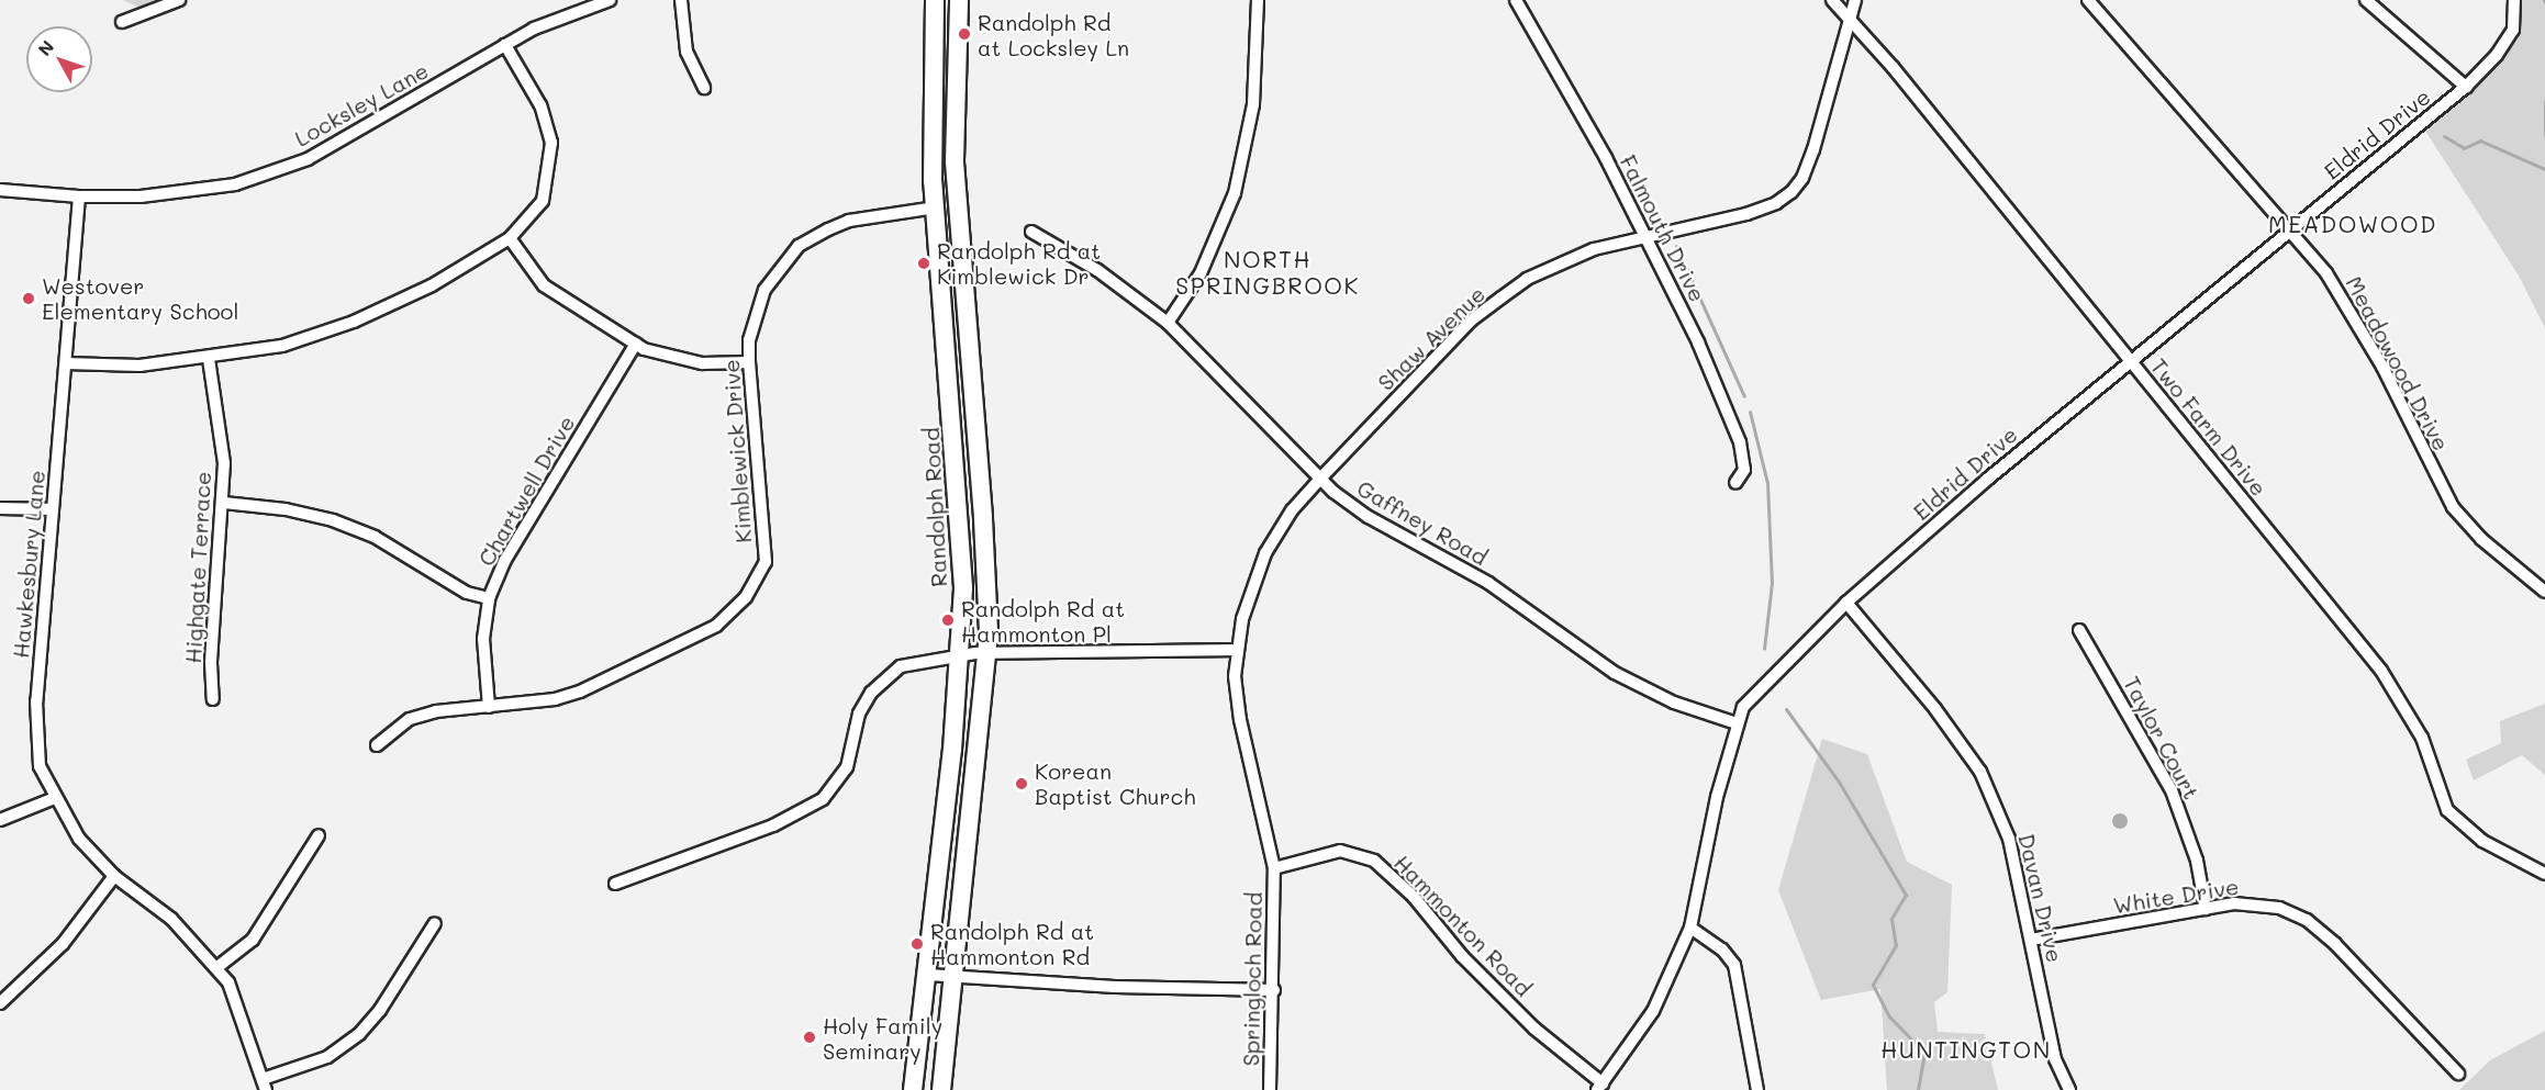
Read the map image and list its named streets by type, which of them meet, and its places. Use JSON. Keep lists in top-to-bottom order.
{
  "streets": {
    "main road": ["Randolph Road"],
    "street": [
      "Locksley Lane",
      "Eldrid Drive",
      "Falmouth Drive",
      "Shaw Avenue",
      "Meadowood Drive",
      "Two Farm Drive",
      "Kimblewick Drive",
      "Chartwell Drive",
      "Gaffney Road",
      "Hawkesbury Lane",
      "Highgate Terrace",
      "Taylor Court",
      "White Drive",
      "Davan Drive",
      "Hammonton Road",
      "Springloch Road"
    ]
  },
  "crossings": [
    ["Locksley Lane", "Hawkesbury Lane"],
    ["Eldrid Drive", "Meadowood Drive"],
    ["Eldrid Drive", "Two Farm Drive"],
    ["Eldrid Drive", "Gaffney Road"],
    ["Eldrid Drive", "Davan Drive"],
    ["Eldrid Drive", "Hammonton Road"],
    ["Falmouth Drive", "Shaw Avenue"],
    ["Shaw Avenue", "Two Farm Drive"],
    ["Shaw Avenue", "Gaffney Road"],
    ["Shaw Avenue", "Hammonton Road"],
    ["Shaw Avenue", "Springloch Road"],
    ["Kimblewick Drive", "Chartwell Drive"],
    ["Kimblewick Drive", "Randolph Road"],
    ["Taylor Court", "White Drive"],
    ["White Drive", "Davan Drive"],
    ["Hammonton Road", "Springloch Road"]
  ],
  "districts": ["MEADOWOOD", "NORTH SPRINGBROOK", "HUNTINGTON"],
  "places": [
    "Randolph Rd at Locksley Ln",
    "Randolph Rd at Kimblewick Dr",
    "Westover Elementary School",
    "Randolph Rd at Hammonton Pl",
    "Korean Baptist Church",
    "Randolph Rd at Hammonton Rd",
    "Holy Family Seminary"
  ],
  "north": "top left"
}
